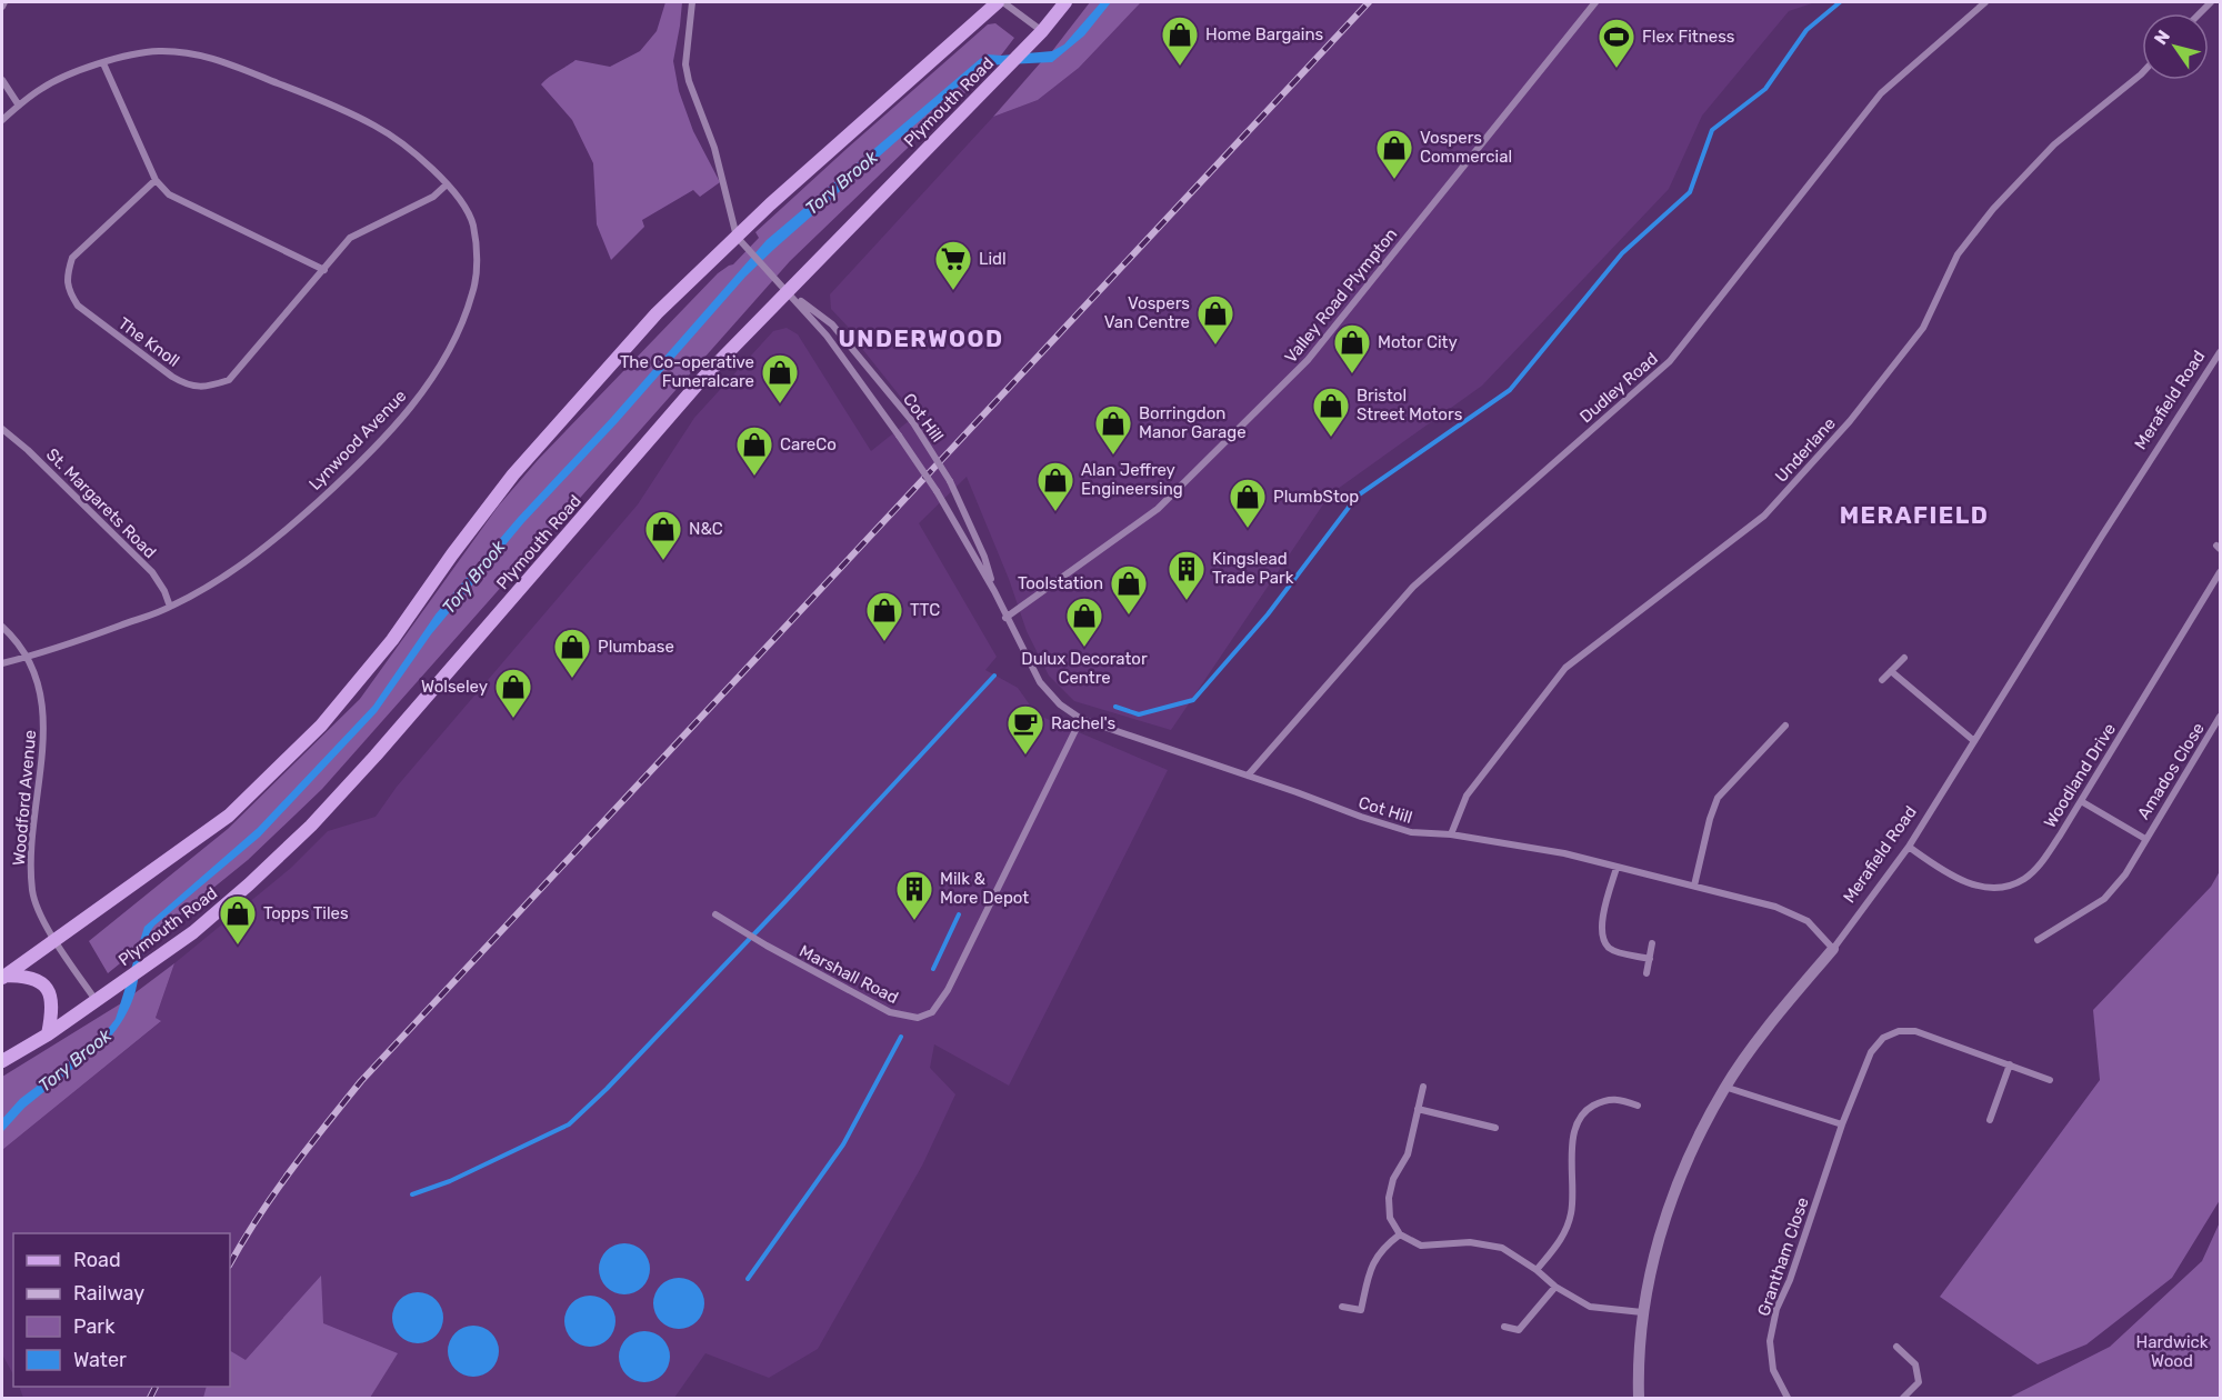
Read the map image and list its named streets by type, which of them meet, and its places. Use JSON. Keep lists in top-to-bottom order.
{
  "streets": {
    "main road": ["Plymouth Road"],
    "street": [
      "Valley Road Plympton",
      "The Knoll",
      "Dudley Road",
      "Merafield Road",
      "Cot Hill",
      "Lynwood Avenue",
      "Underlane",
      "St. Margarets Road",
      "Amados Close",
      "Woodland Drive",
      "Woodford Avenue",
      "Marshall Road",
      "Grantham Close"
    ]
  },
  "crossings": [
    ["Plymouth Road", "Cot Hill"],
    ["Plymouth Road", "Woodford Avenue"],
    ["Valley Road Plympton", "Cot Hill"],
    ["The Knoll", "Lynwood Avenue"],
    ["Dudley Road", "Cot Hill"],
    ["Merafield Road", "Cot Hill"],
    ["Merafield Road", "Woodland Drive"],
    ["Cot Hill", "Underlane"],
    ["Cot Hill", "Marshall Road"],
    ["Lynwood Avenue", "St. Margarets Road"],
    ["Lynwood Avenue", "Woodford Avenue"],
    ["Amados Close", "Woodland Drive"]
  ],
  "districts": ["UNDERWOOD", "MERAFIELD"],
  "water": ["Tory Brook"],
  "parks": ["Hardwick Wood"],
  "places": {
    "shop": [
      "Home Bargains",
      "Vospers Commercial",
      "Vospers Van Centre",
      "Motor City",
      "The Co-operative Funeralcare",
      "Bristol Street Motors",
      "Borringdon Manor Garage",
      "CareCo",
      "Alan Jeffrey Engineersing",
      "PlumbStop",
      "N&C",
      "Toolstation",
      "TTC",
      "Dulux Decorator Centre",
      "Plumbase",
      "Wolseley",
      "Topps Tiles"
    ],
    "sports": ["Flex Fitness"],
    "supermarket": ["Lidl"],
    "building": ["Kingslead Trade Park", "Milk & More Depot"],
    "cafe": ["Rachel's"]
  },
  "legend": [
    "Road",
    "Railway",
    "Park",
    "Water"
  ],
  "north": "top left"
}
